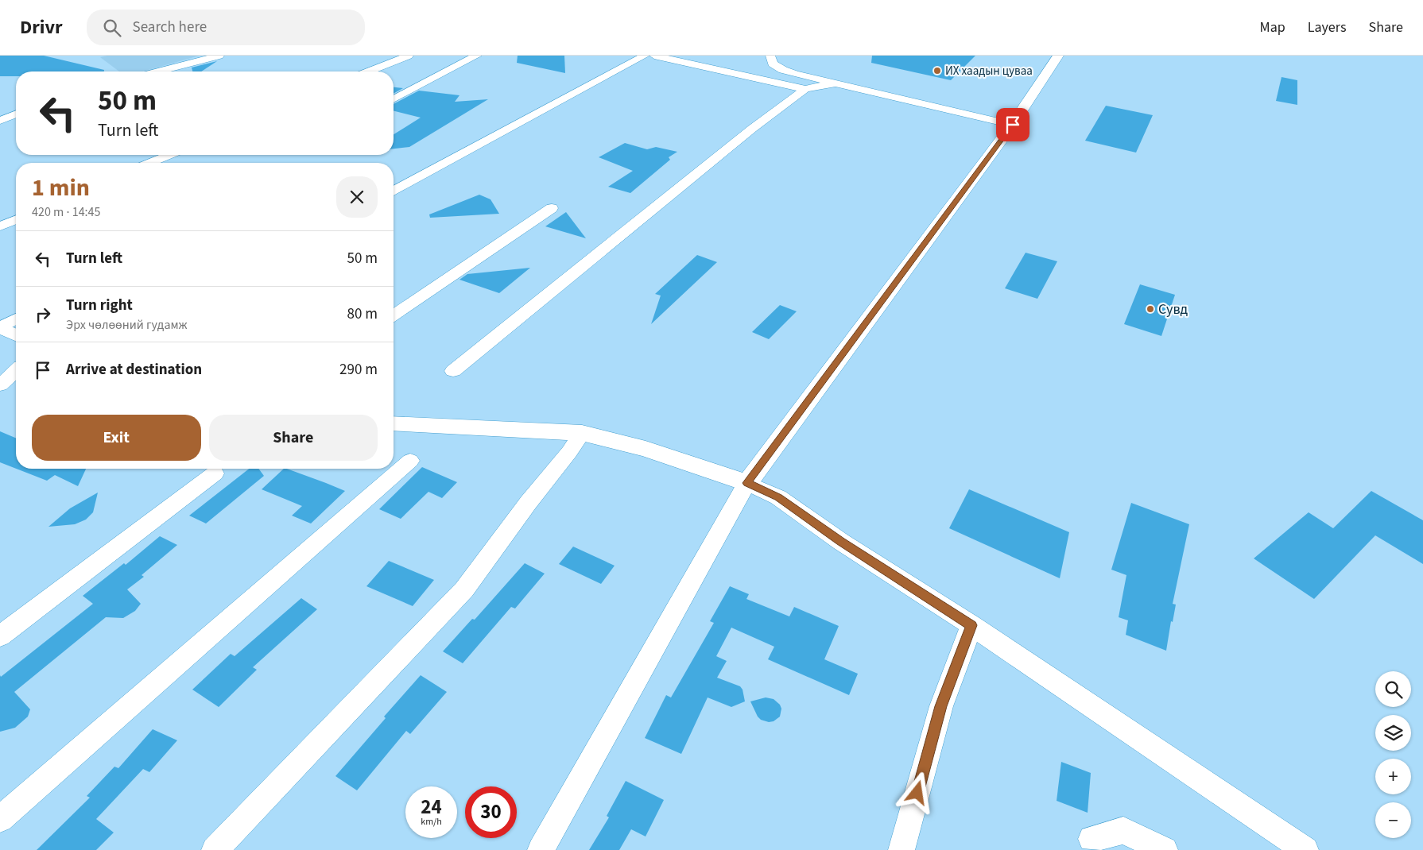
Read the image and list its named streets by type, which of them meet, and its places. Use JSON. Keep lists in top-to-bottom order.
{
  "places": ["ИХ хаадын цуваа", "Сувд"],
  "page": {
    "header": "Drivr",
    "search": "Search here",
    "nav": ["Map", "Layers", "Share"],
    "turn": ["50 m", "Turn left"],
    "heading": ["1 min", "420 m · 14:45"],
    "list": [
      {
        "name": "Turn left",
        "value": "50 m"
      },
      {
        "name": "Turn right",
        "note": "Эрх чөлөөний гудамж",
        "value": "80 m"
      },
      {
        "name": "Arrive at destination",
        "value": "290 m"
      }
    ],
    "buttons": ["Exit", "Share"],
    "map_buttons": ["+", "−"],
    "speed": "24 km/h",
    "limit": "30"
  }
}
